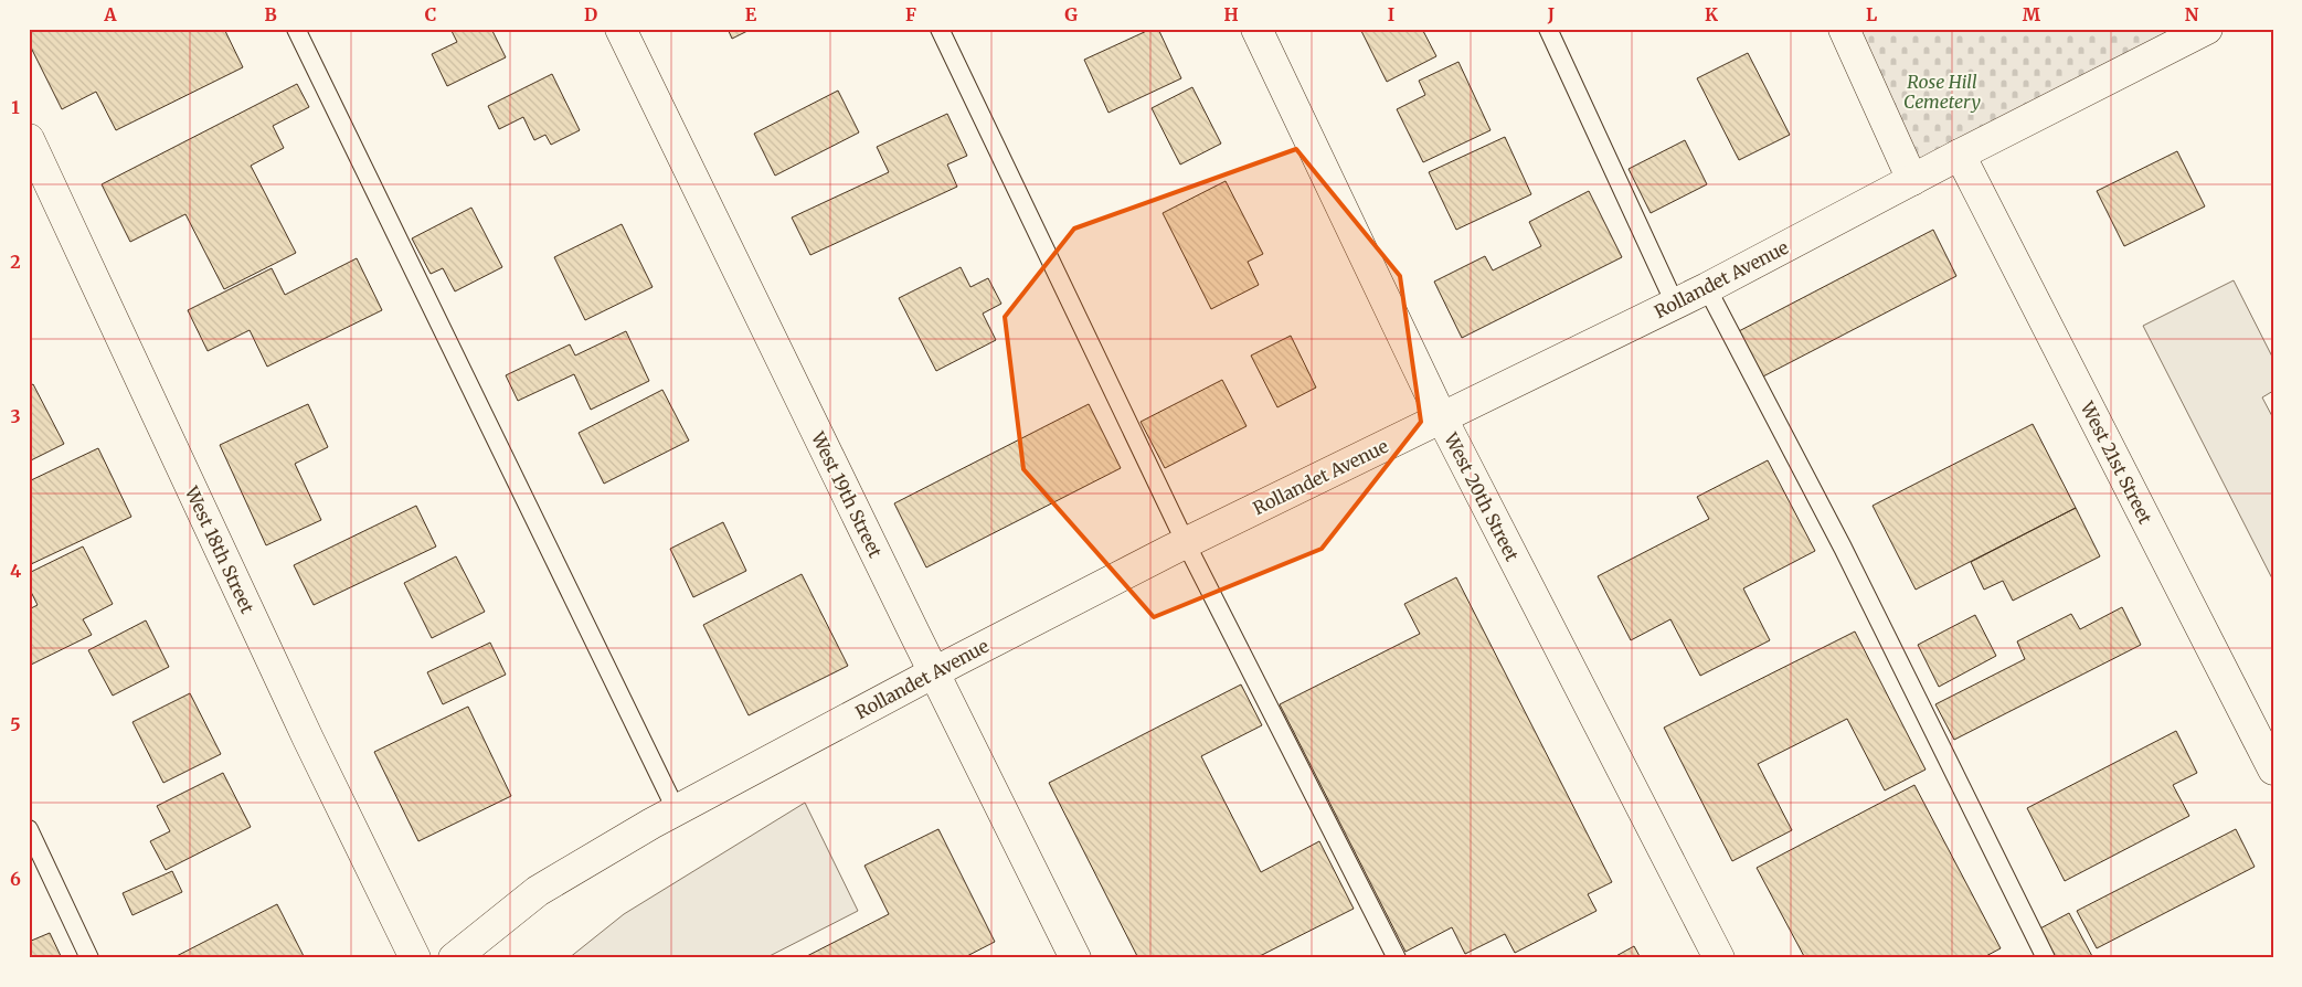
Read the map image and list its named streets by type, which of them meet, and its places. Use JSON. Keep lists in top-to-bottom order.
{
  "streets": {
    "street": [
      "Rollandet Avenue",
      "West 21st Street",
      "West 19th Street",
      "West 20th Street",
      "West 18th Street"
    ]
  },
  "crossings": [
    ["Rollandet Avenue", "West 21st Street"],
    ["Rollandet Avenue", "West 19th Street"],
    ["Rollandet Avenue", "West 20th Street"]
  ],
  "parks": ["Rose Hill Cemetery"],
  "grid": {
    "columns": [
      "A",
      "B",
      "C",
      "D",
      "E",
      "F",
      "G",
      "H",
      "I",
      "J",
      "K",
      "L",
      "M",
      "N"
    ],
    "rows": [
      "1",
      "2",
      "3",
      "4",
      "5",
      "6"
    ]
  }
}
